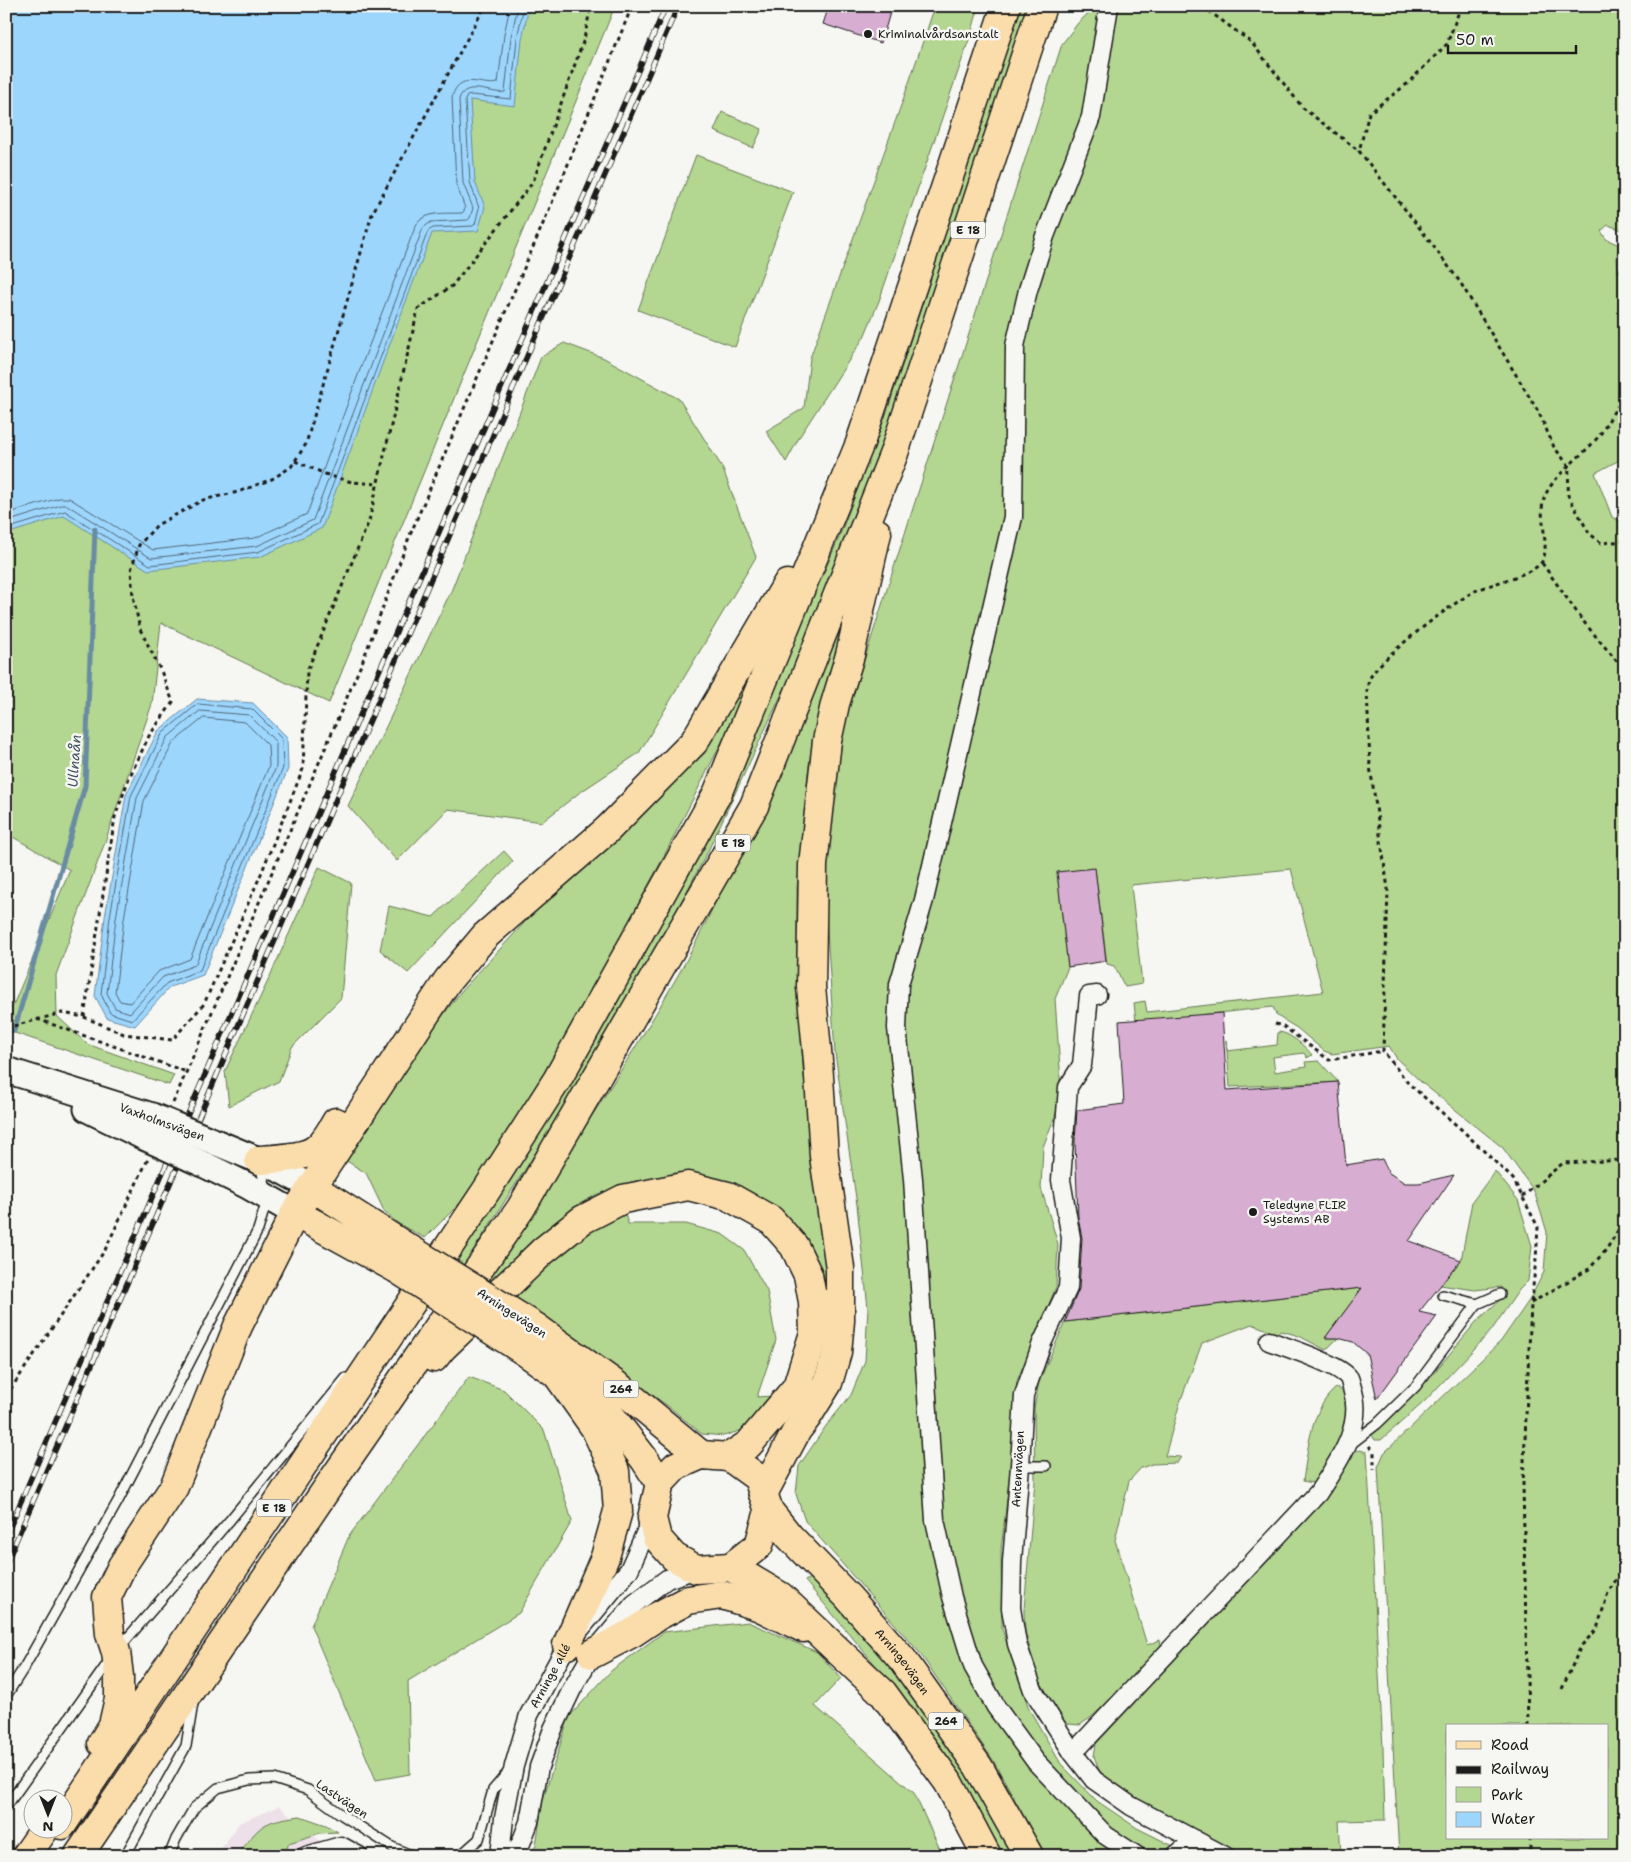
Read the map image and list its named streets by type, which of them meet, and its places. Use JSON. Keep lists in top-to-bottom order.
{
  "streets": {
    "main road": [
      "E 18",
      "Vaxholmsvägen",
      "Arningevägen",
      "264"
    ],
    "street": ["Antennvägen", "Arninge allé"],
    "lane": ["Lastvägen"]
  },
  "crossings": [
    ["Vaxholmsvägen", "Arningevägen"],
    ["Arningevägen", "264"],
    ["Arningevägen", "Arninge allé"],
    ["264", "Arninge allé"]
  ],
  "water": ["Ullnaån"],
  "places": ["Kriminalvårdsanstalt", "Teledyne FLIR Systems AB"],
  "legend": [
    "Road",
    "Railway",
    "Park",
    "Water"
  ],
  "scale_bar": "50 m",
  "north": "bottom"
}
